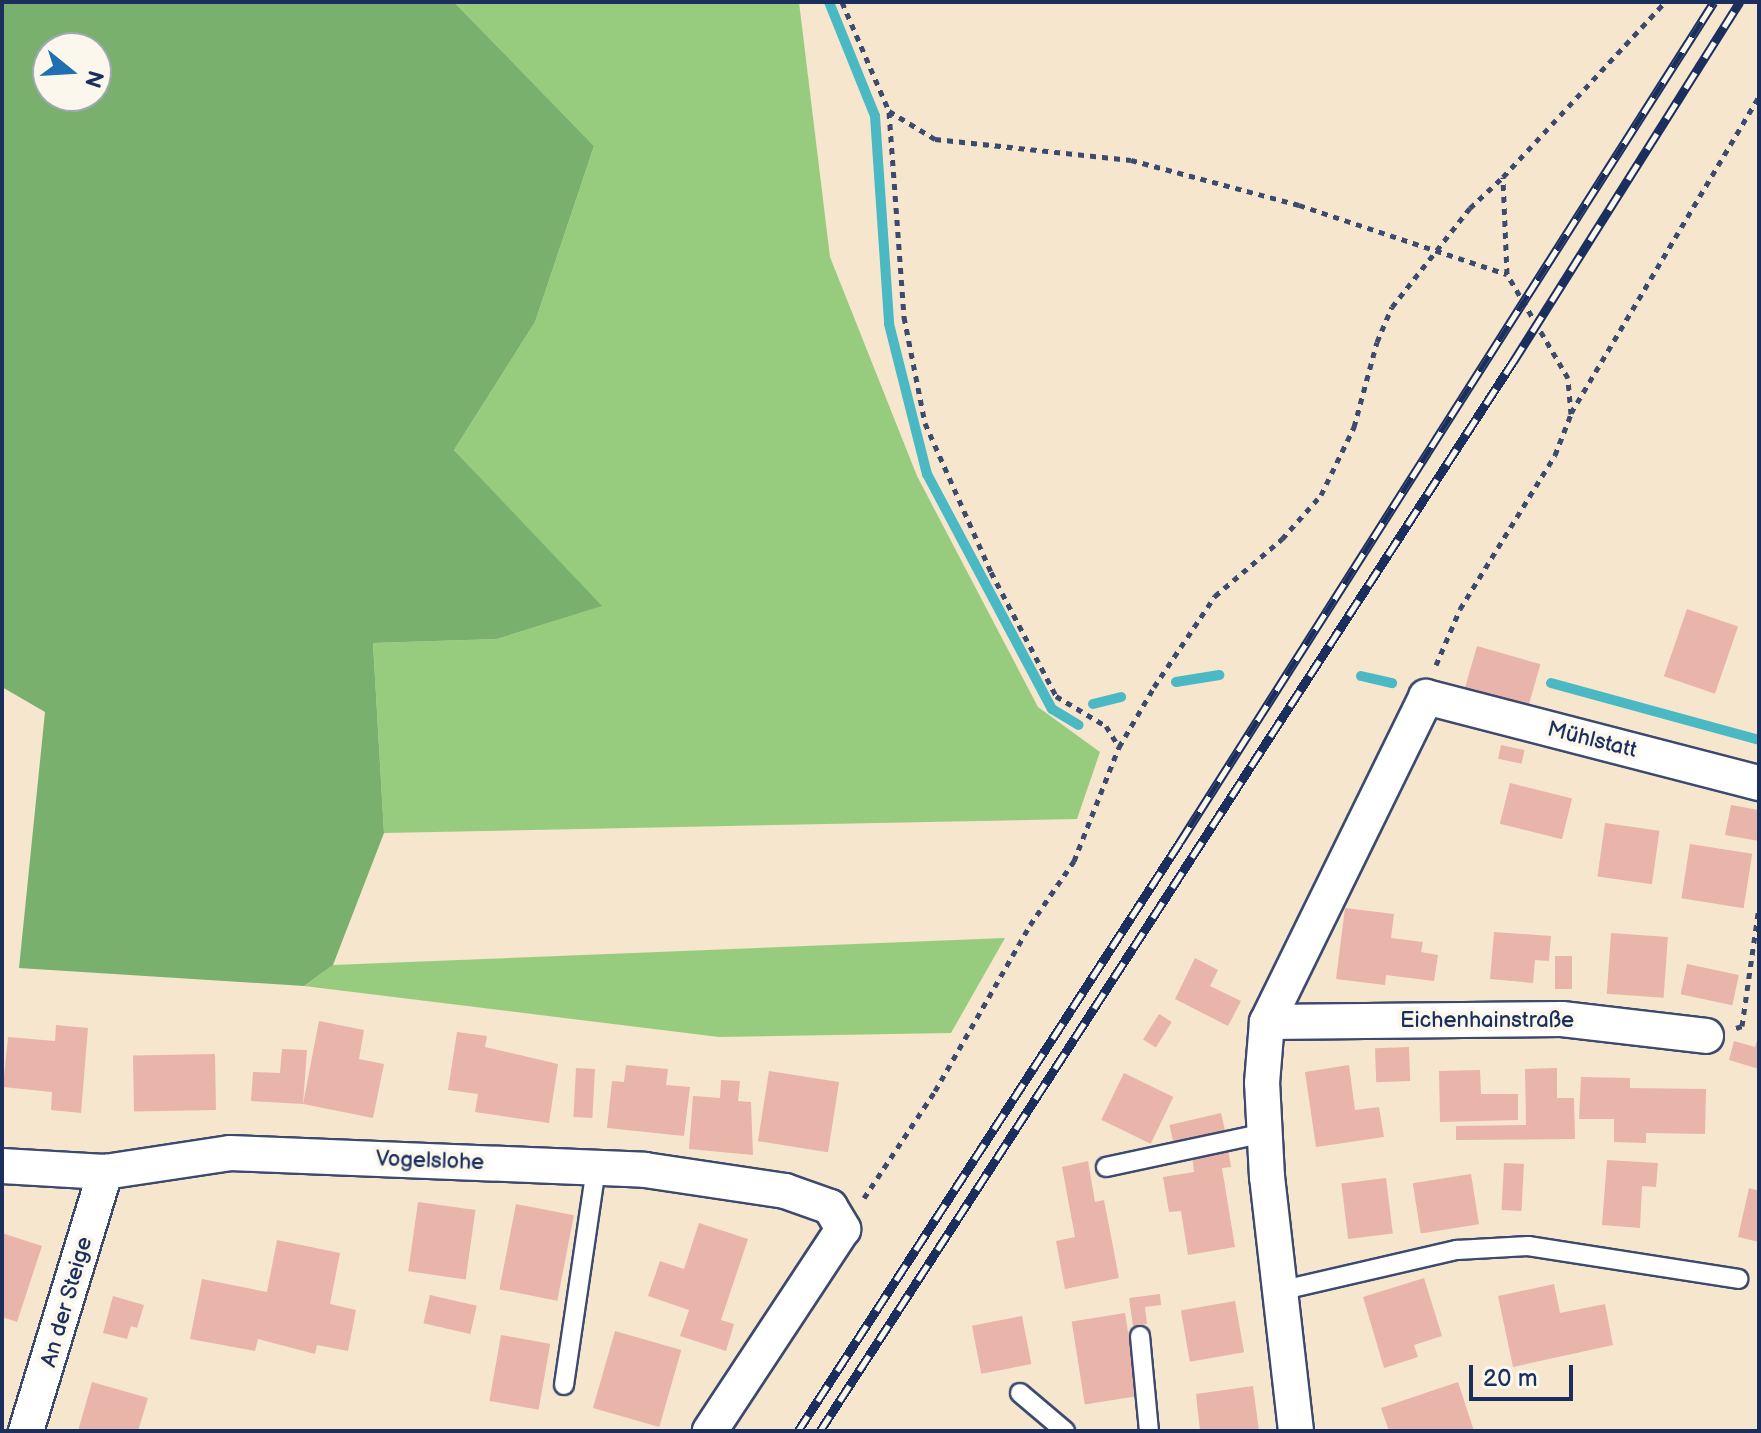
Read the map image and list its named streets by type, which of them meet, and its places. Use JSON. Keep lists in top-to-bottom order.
{
  "streets": {
    "street": [
      "Mühlstatt",
      "Eichenhainstraße",
      "Vogelslohe",
      "An der Steige"
    ]
  },
  "crossings": [
    ["Mühlstatt", "Eichenhainstraße"],
    ["Vogelslohe", "An der Steige"]
  ],
  "scale_bar": "20 m",
  "north": "right"
}
